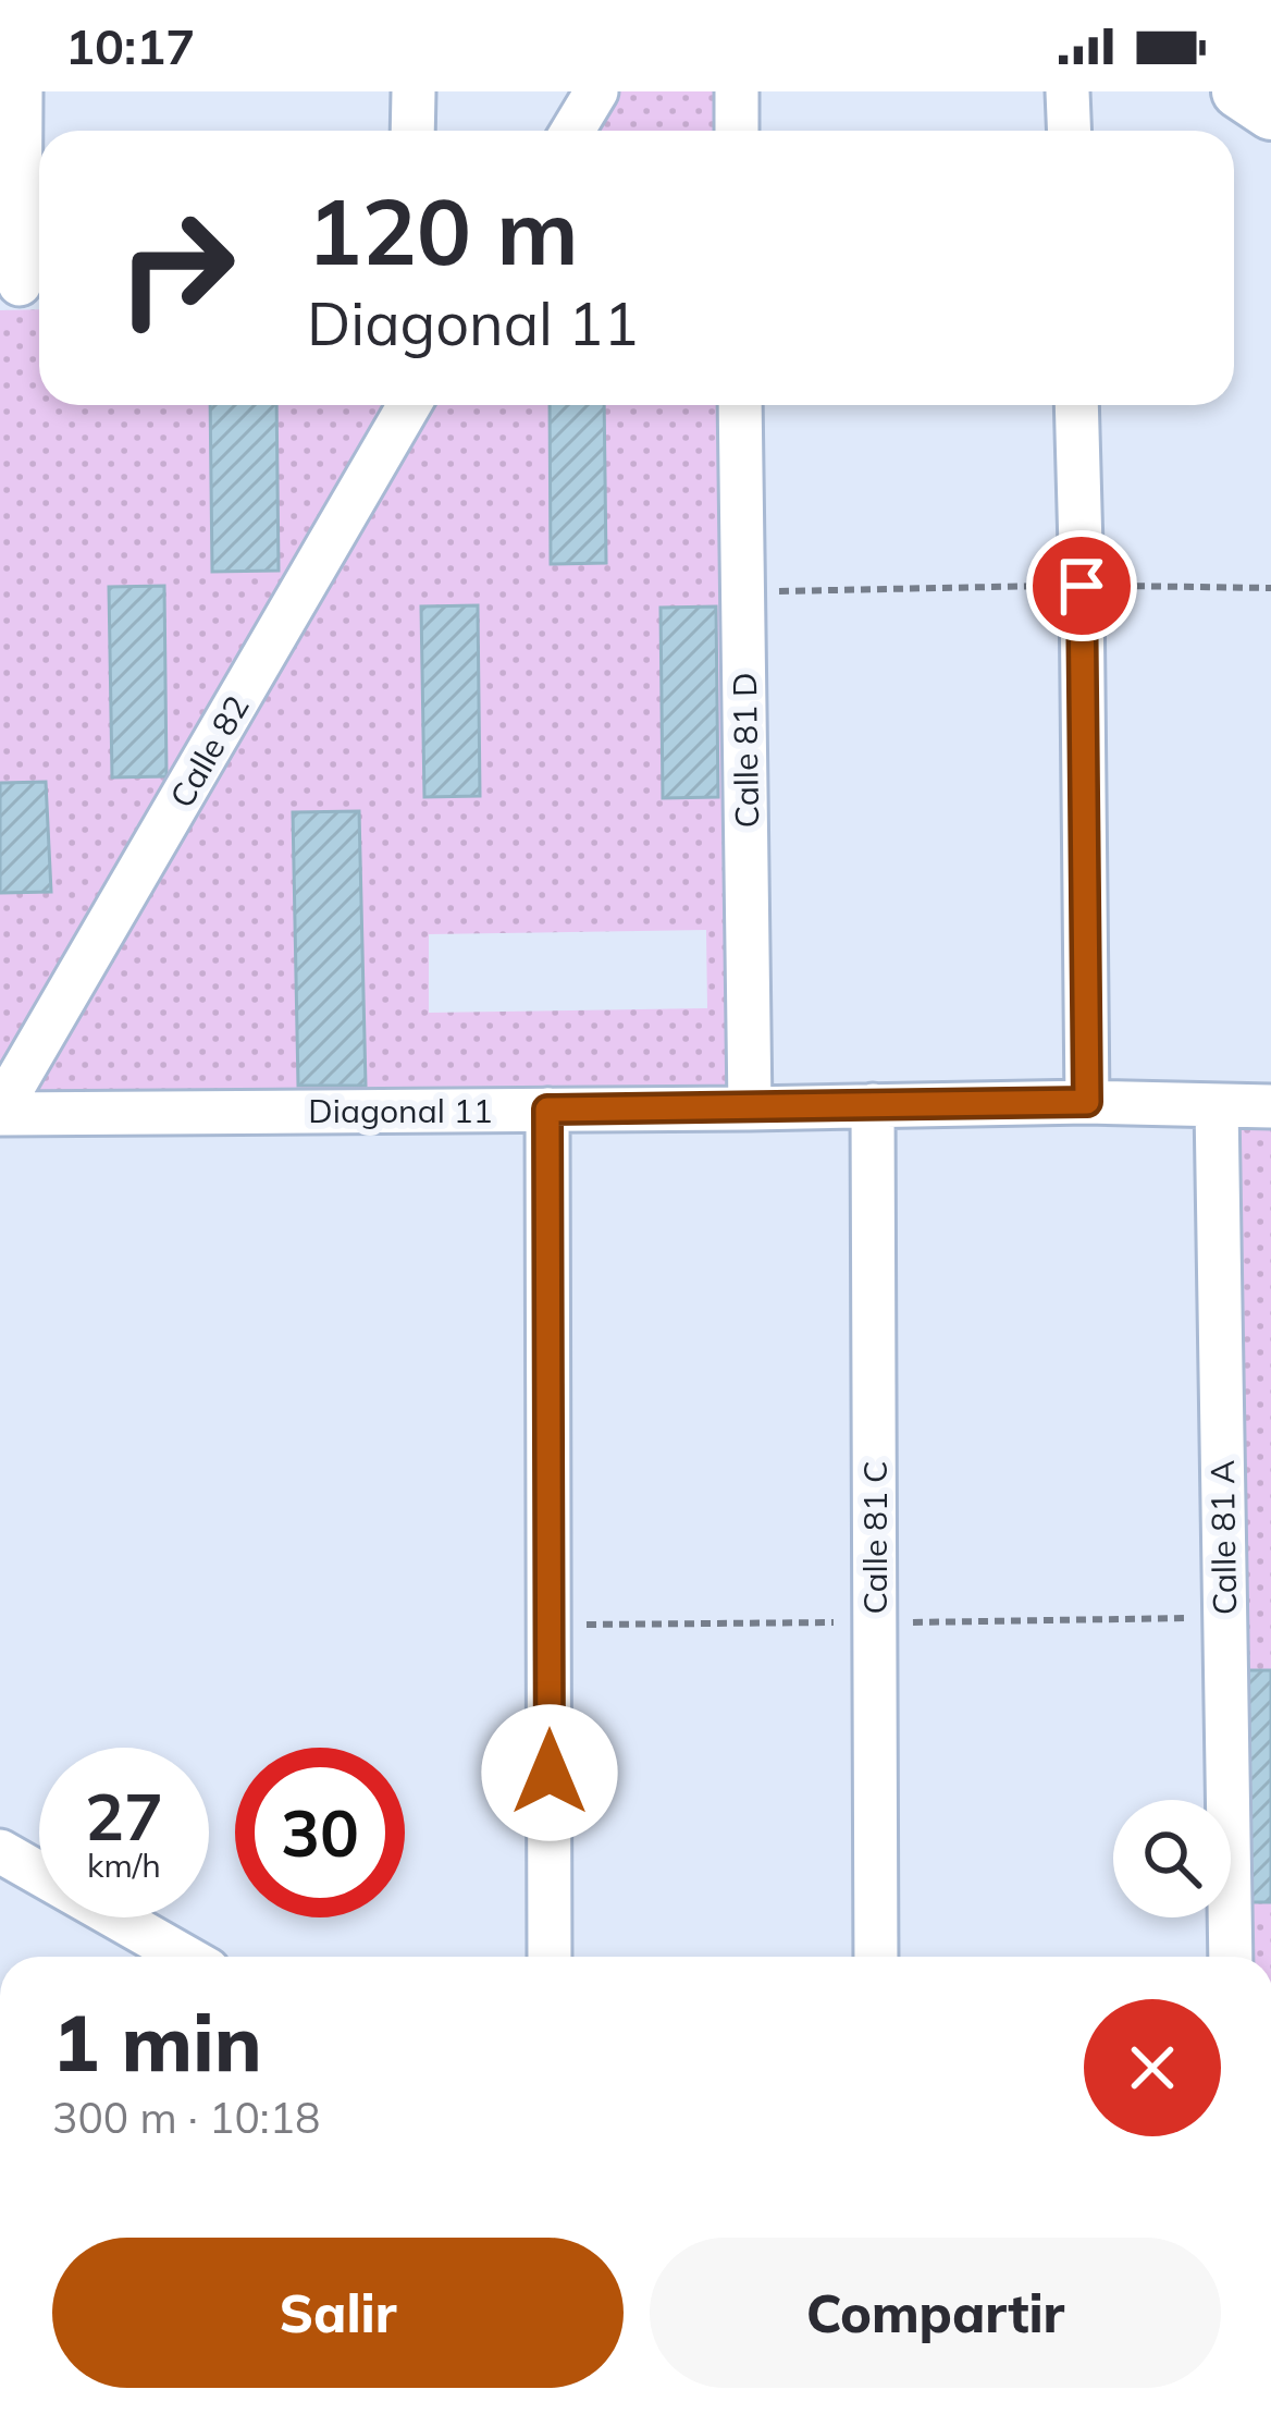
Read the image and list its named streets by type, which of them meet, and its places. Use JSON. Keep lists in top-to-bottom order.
{
  "streets": {
    "street": [
      "Calle 81 D",
      "Calle 82",
      "Diagonal 11",
      "Calle 81 C",
      "Calle 81 A"
    ]
  },
  "crossings": [
    ["Calle 81 D", "Diagonal 11"],
    ["Calle 82", "Diagonal 11"],
    ["Diagonal 11", "Calle 81 C"],
    ["Diagonal 11", "Calle 81 A"]
  ],
  "page": {
    "status": "10:17",
    "turn": ["120 m", "Diagonal 11"],
    "speed": "27 km/h",
    "limit": "30",
    "heading": ["1 min", "300 m · 10:18"],
    "buttons": ["Salir", "Compartir"]
  }
}
